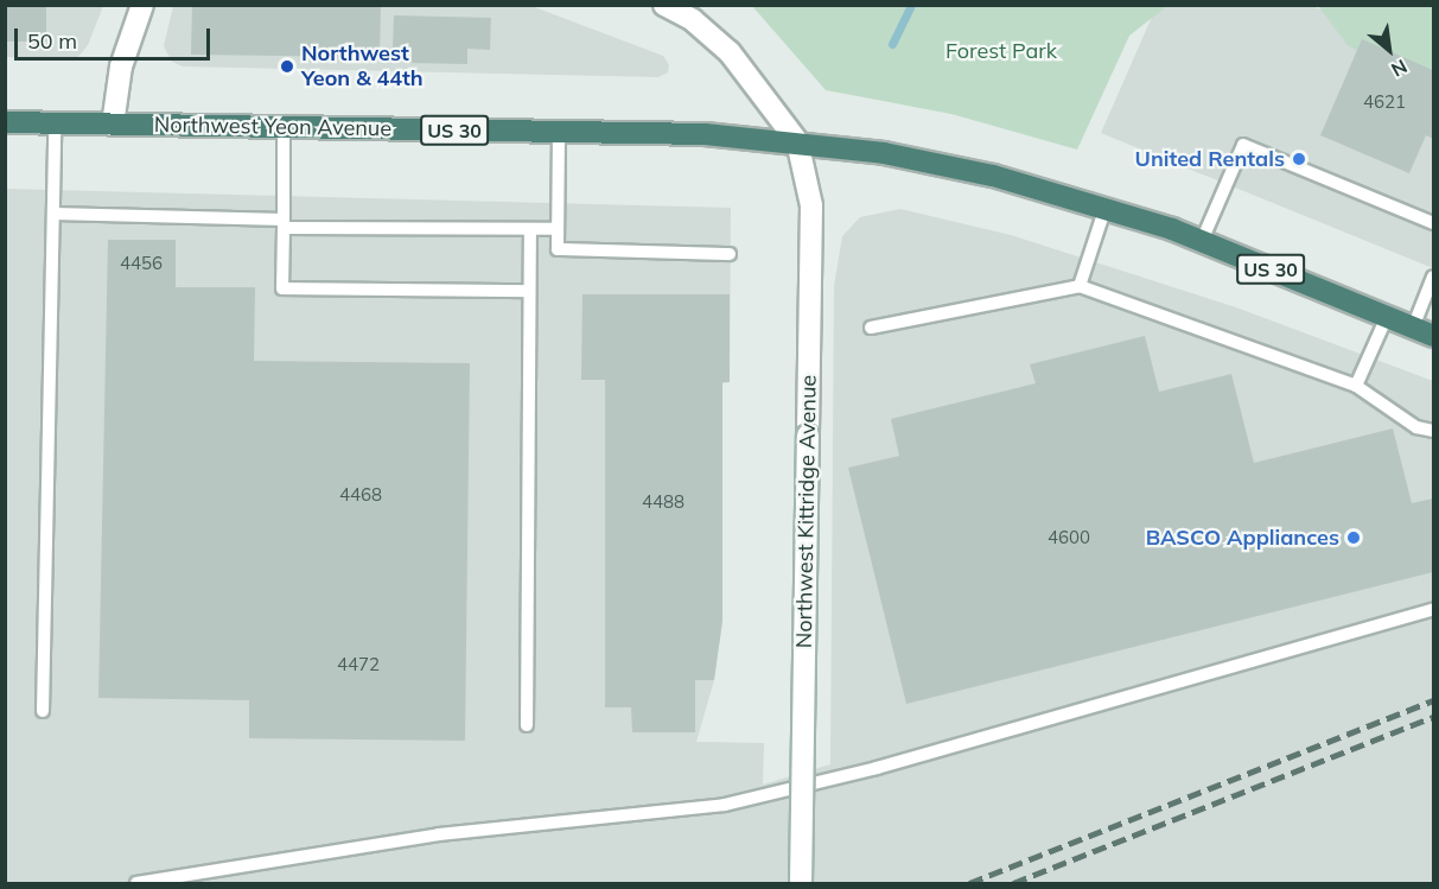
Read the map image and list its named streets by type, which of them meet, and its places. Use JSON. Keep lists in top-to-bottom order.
{
  "streets": {
    "highway": ["Northwest Yeon Avenue", "US 30"],
    "main road": ["Northwest Kittridge Avenue"]
  },
  "crossings": [
    ["Northwest Yeon Avenue", "US 30"],
    ["Northwest Yeon Avenue", "Northwest Kittridge Avenue"],
    ["US 30", "Northwest Kittridge Avenue"]
  ],
  "parks": ["Forest Park"],
  "places": ["Northwest Yeon & 44th", "United Rentals", "BASCO Appliances"],
  "house_numbers": [
    "4621",
    "4456",
    "4468",
    "4488",
    "4600",
    "4472"
  ],
  "scale_bar": "50 m",
  "north": "bottom right"
}
